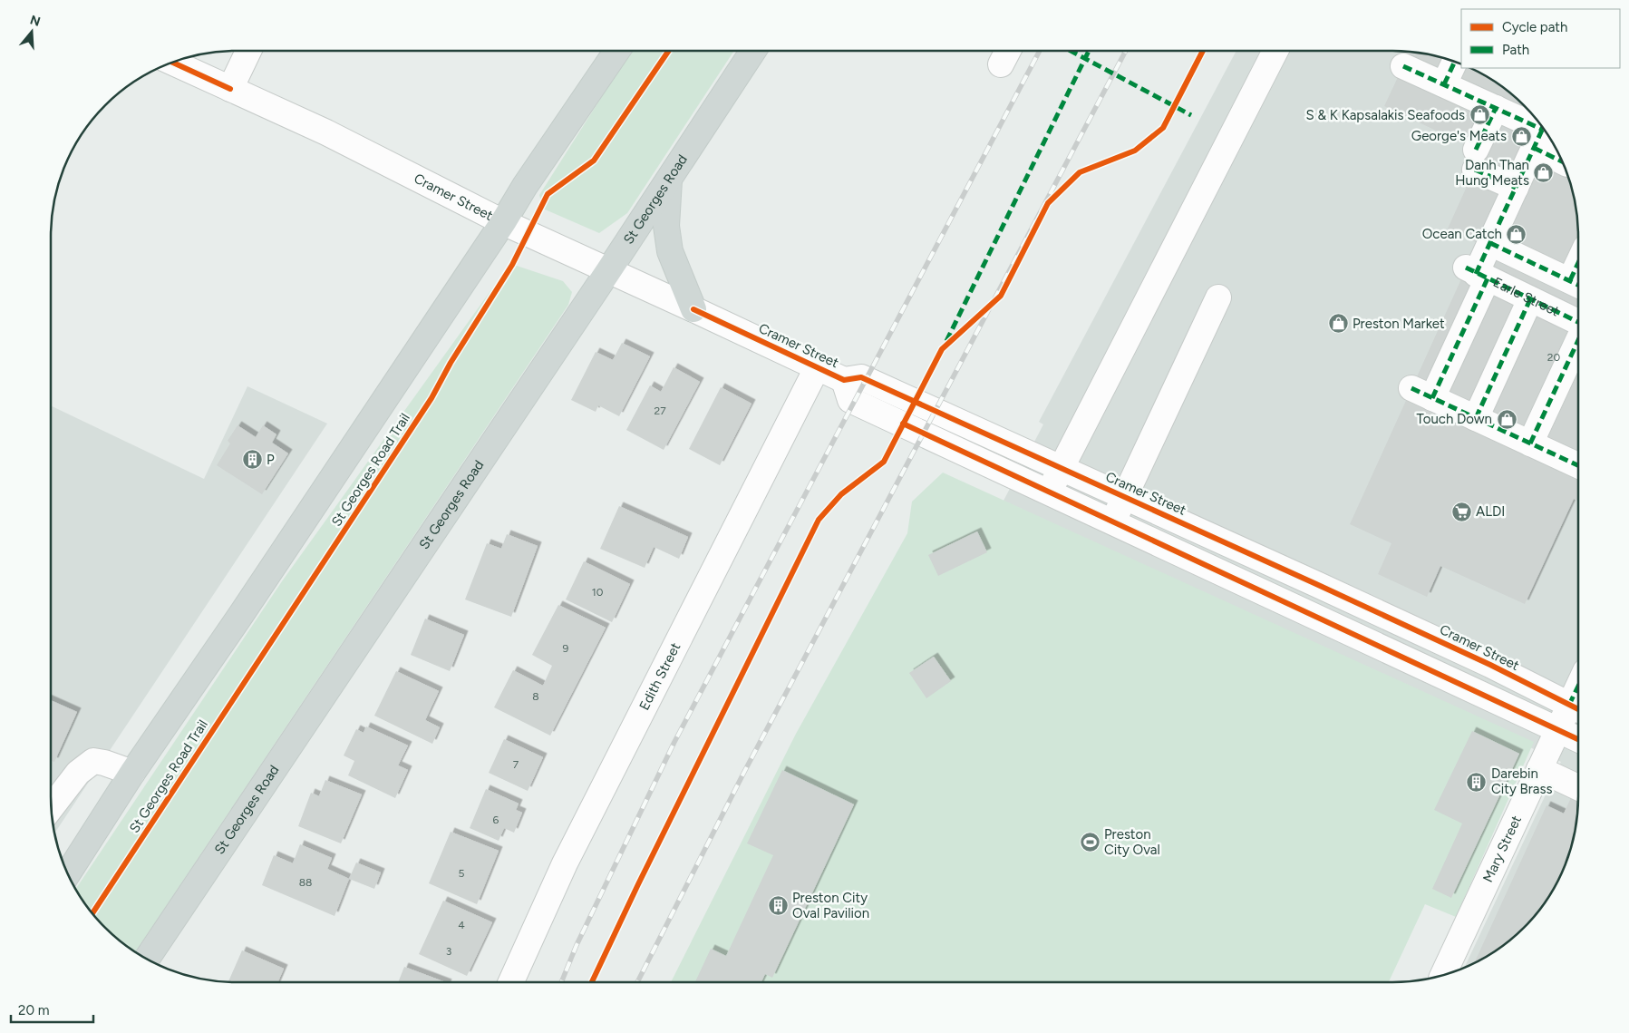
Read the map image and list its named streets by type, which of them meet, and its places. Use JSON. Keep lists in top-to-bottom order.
{
  "streets": {
    "main road": ["St Georges Road"],
    "street": [
      "Cramer Street",
      "Earle Street",
      "Edith Street",
      "Mary Street"
    ],
    "cycle path": ["St Georges Road Trail"]
  },
  "crossings": [
    ["Cramer Street", "St Georges Road"],
    ["Cramer Street", "Edith Street"],
    ["Cramer Street", "Mary Street"]
  ],
  "places": {
    "shop": [
      "S & K Kapsalakis Seafoods",
      "George's Meats",
      "Danh Than Hung Meats",
      "Ocean Catch",
      "Preston Market",
      "Touch Down"
    ],
    "building": ["P", "Darebin City Brass", "Preston City Oval Pavilion"],
    "supermarket": ["ALDI"],
    "sports": ["Preston City Oval"]
  },
  "house_numbers": [
    "20",
    "27",
    "10",
    "9",
    "8",
    "7",
    "6",
    "5",
    "88",
    "4",
    "3"
  ],
  "legend": ["Cycle path", "Path"],
  "scale_bar": "20 m",
  "north": "top"
}
